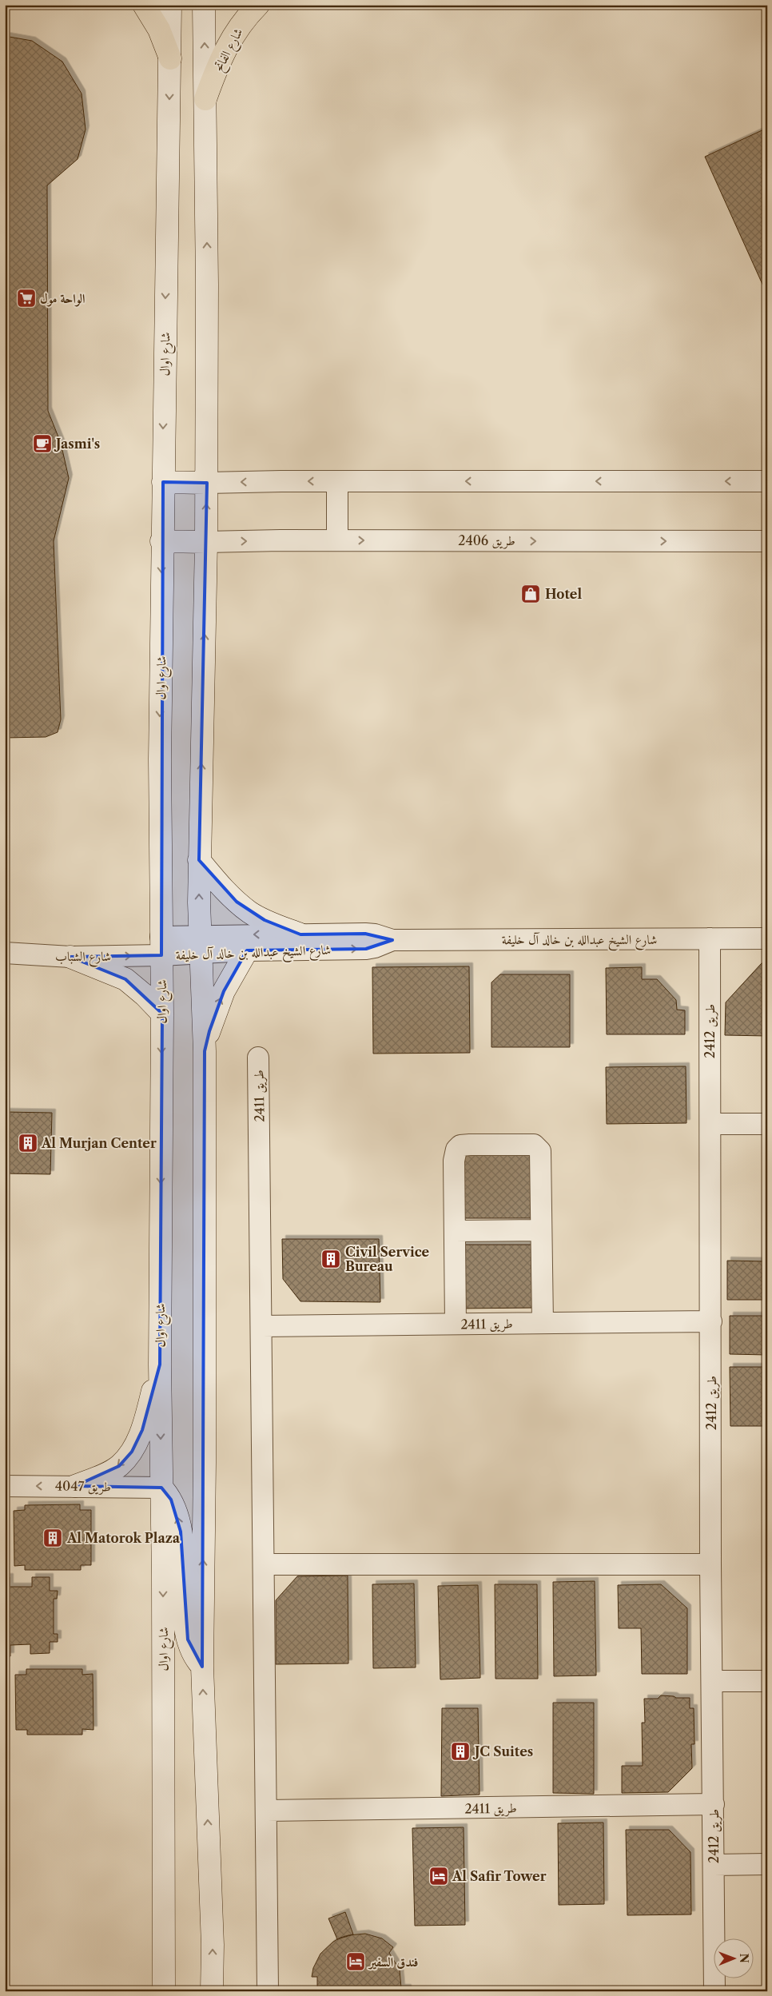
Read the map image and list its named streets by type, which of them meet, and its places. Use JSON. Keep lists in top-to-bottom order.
{
  "streets": {
    "main road": ["شارع الفاتح", "شارع اوال"],
    "street": [
      "طريق 2406",
      "شارع الشيخ عبدالله بن خالد آل خليفة",
      "شارع الشباب",
      "طريق 2412",
      "طريق 2411",
      "طريق 4047"
    ]
  },
  "crossings": [
    ["شارع اوال", "شارع الشيخ عبدالله بن خالد آل خليفة"],
    ["شارع اوال", "شارع الشباب"],
    ["شارع اوال", "طريق 4047"],
    ["شارع الشيخ عبدالله بن خالد آل خليفة", "شارع الشباب"],
    ["شارع الشيخ عبدالله بن خالد آل خليفة", "طريق 2412"],
    ["طريق 2412", "طريق 2411"]
  ],
  "one_way": ["شارع الشباب", "طريق 4047"],
  "places": {
    "supermarket": ["الواحة مول"],
    "cafe": ["Jasmi's"],
    "shop": ["Hotel"],
    "building": [
      "Al Murjan Center",
      "Civil Service Bureau",
      "Al Matorok Plaza",
      "JC Suites"
    ],
    "hotel": ["Al Safir Tower", "فندق السفير"]
  },
  "north": "right"
}
